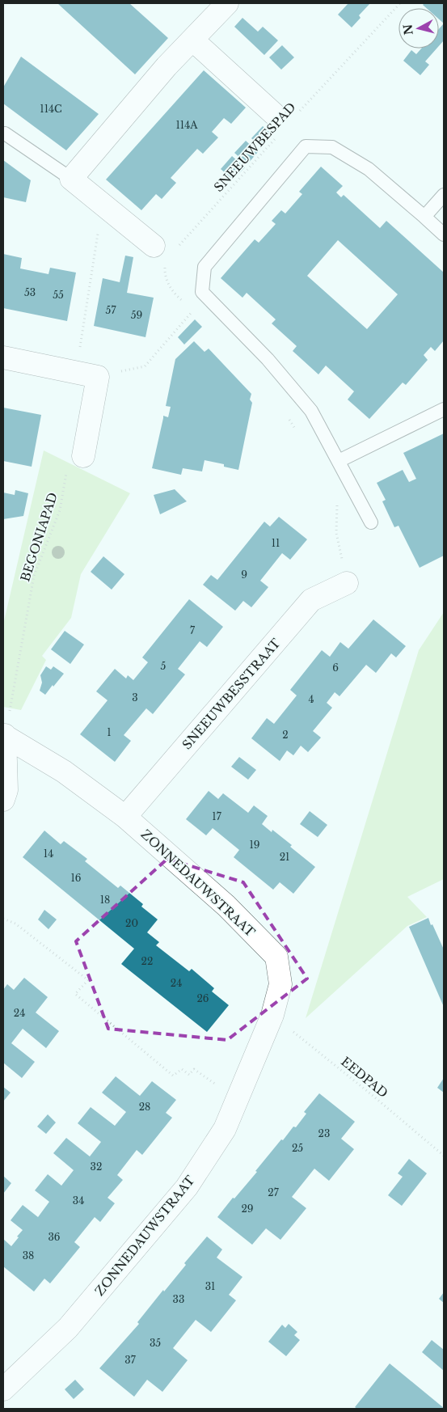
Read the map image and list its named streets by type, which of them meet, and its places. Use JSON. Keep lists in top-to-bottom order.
{
  "streets": {
    "street": ["SNEEUWBESSTRAAT", "ZONNEDAUWSTRAAT"],
    "path": ["SNEEUWBESPAD", "BEGONIAPAD", "EEDPAD"]
  },
  "crossings": [
    ["BEGONIAPAD", "ZONNEDAUWSTRAAT"],
    ["SNEEUWBESSTRAAT", "ZONNEDAUWSTRAAT"],
    ["ZONNEDAUWSTRAAT", "EEDPAD"]
  ],
  "house_numbers": [
    "114C",
    "114A",
    "53",
    "55",
    "57",
    "59",
    "11",
    "9",
    "7",
    "5",
    "6",
    "3",
    "4",
    "1",
    "2",
    "17",
    "19",
    "14",
    "21",
    "16",
    "18",
    "20",
    "22",
    "24",
    "26",
    "24",
    "28",
    "23",
    "25",
    "32",
    "27",
    "34",
    "29",
    "36",
    "38",
    "31",
    "33",
    "35",
    "37"
  ],
  "north": "left"
}
